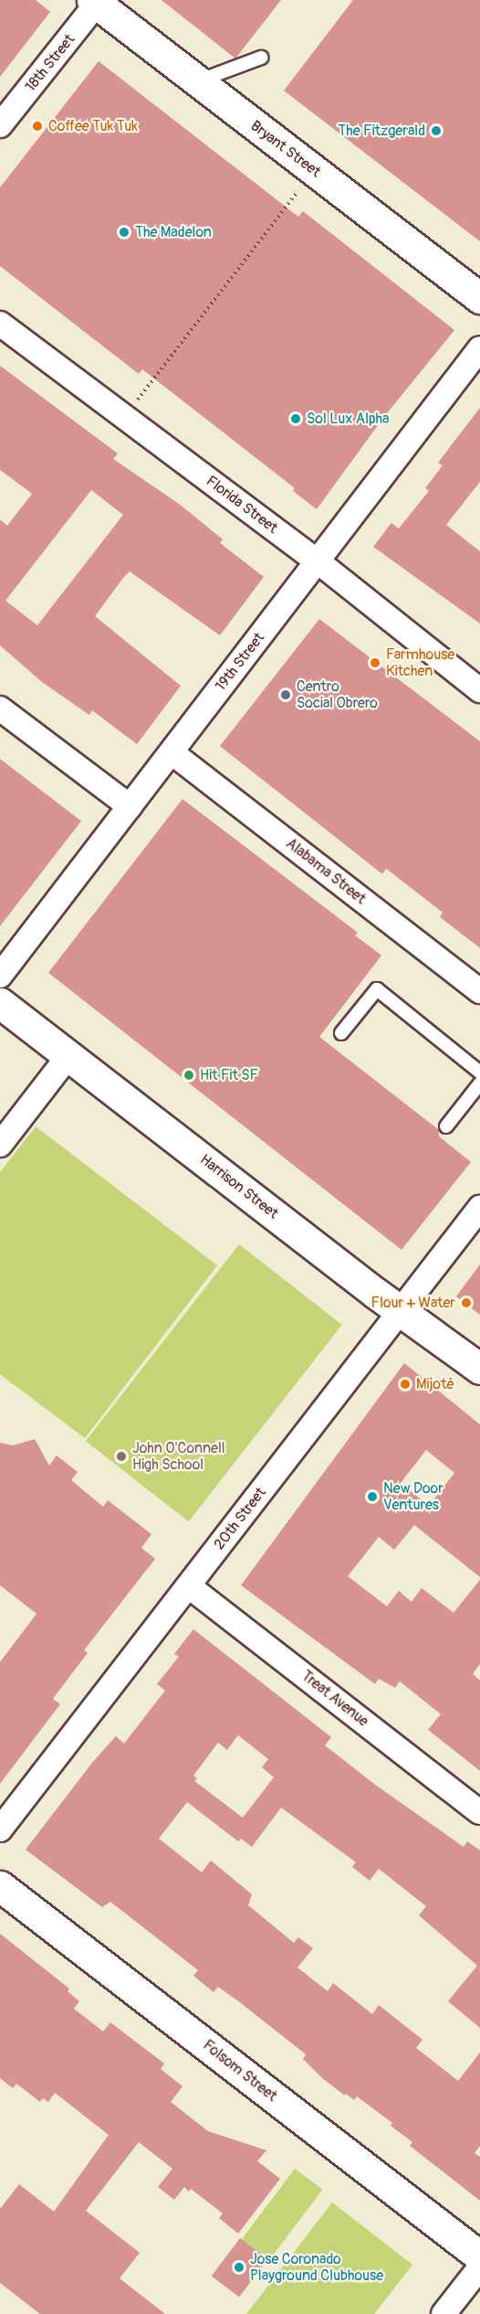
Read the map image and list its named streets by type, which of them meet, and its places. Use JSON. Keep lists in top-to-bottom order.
{
  "streets": {
    "street": [
      "18th Street",
      "Bryant Street",
      "Florida Street",
      "19th Street",
      "Alabama Street",
      "Harrison Street",
      "20th Street",
      "Treat Avenue",
      "Folsom Street"
    ]
  },
  "crossings": [
    ["18th Street", "Bryant Street"],
    ["Florida Street", "19th Street"],
    ["19th Street", "Alabama Street"],
    ["Harrison Street", "20th Street"],
    ["20th Street", "Treat Avenue"]
  ],
  "places": [
    "Coffee Tuk Tuk",
    "The Fitzgerald",
    "The Madelon",
    "Sol Lux Alpha",
    "Farmhouse Kitchen",
    "Centro Social Obrero",
    "Hit Fit SF",
    "Flour + Water",
    "Mijoté",
    "John O'Connell High School",
    "New Door Ventures",
    "Jose Coronado Playground Clubhouse"
  ]
}
